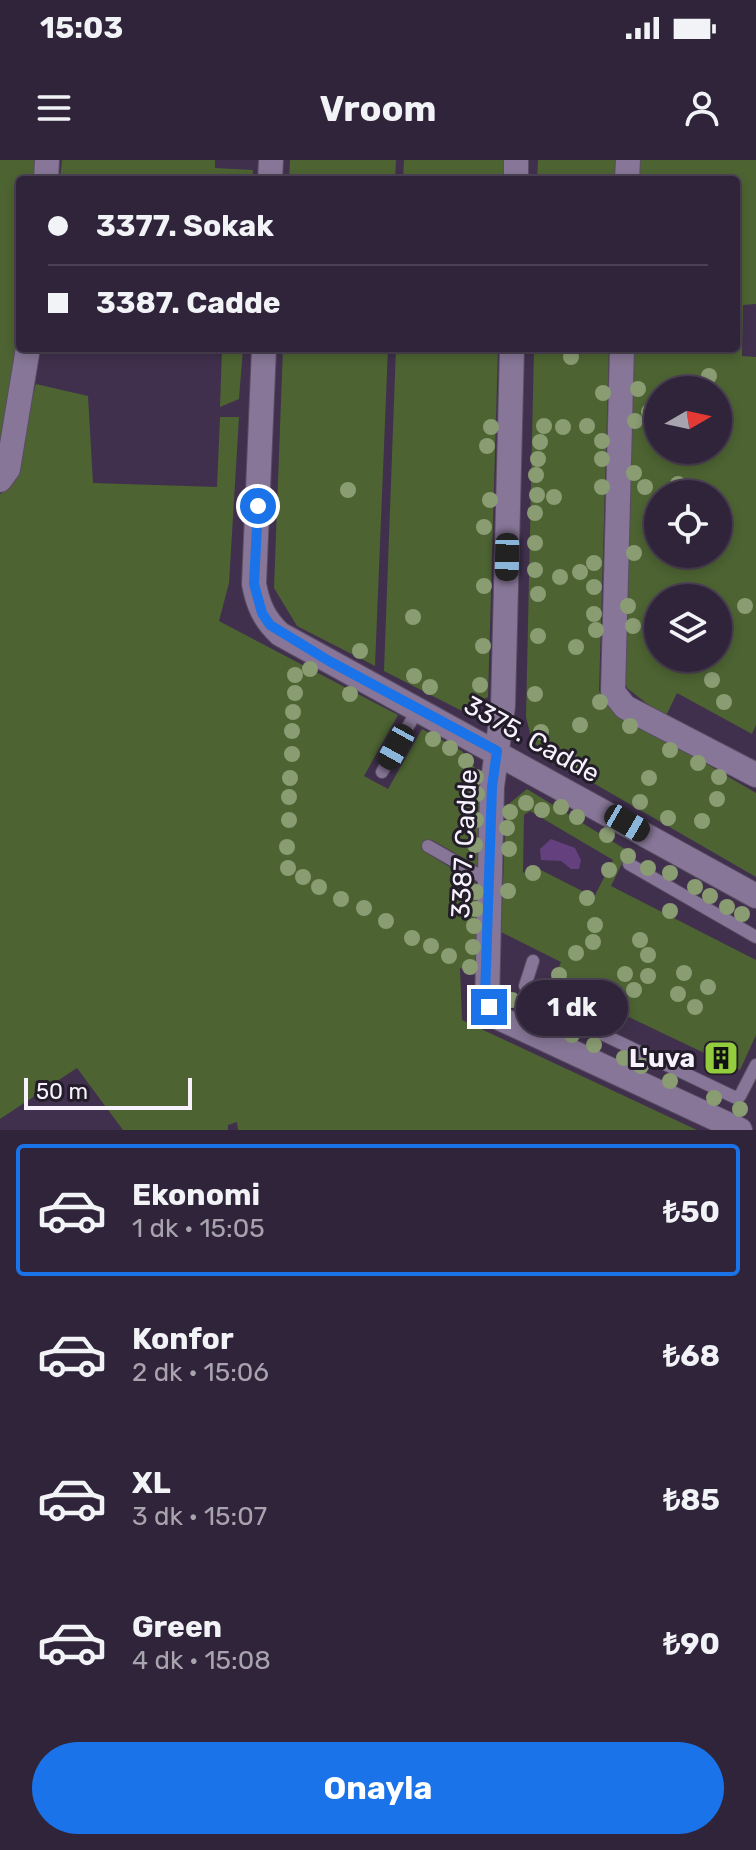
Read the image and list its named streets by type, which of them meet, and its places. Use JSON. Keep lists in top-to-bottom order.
{
  "streets": {
    "street": ["3375. Cadde", "3387. Cadde"]
  },
  "crossings": [
    ["3375. Cadde", "3387. Cadde"]
  ],
  "places": {
    "building": ["L'uva"]
  },
  "scale_bar": "50 m",
  "north": "right",
  "page": {
    "status": "15:03",
    "header": "Vroom",
    "banner": ["3377. Sokak", "3387. Cadde"],
    "bubble": "1 dk",
    "scale": "50 m",
    "list": [
      {
        "name": "Ekonomi",
        "note": "1 dk · 15:05",
        "value": "₺50"
      },
      {
        "name": "Konfor",
        "note": "2 dk · 15:06",
        "value": "₺68"
      },
      {
        "name": "XL",
        "note": "3 dk · 15:07",
        "value": "₺85"
      },
      {
        "name": "Green",
        "note": "4 dk · 15:08",
        "value": "₺90"
      }
    ],
    "buttons": "Onayla"
  }
}
